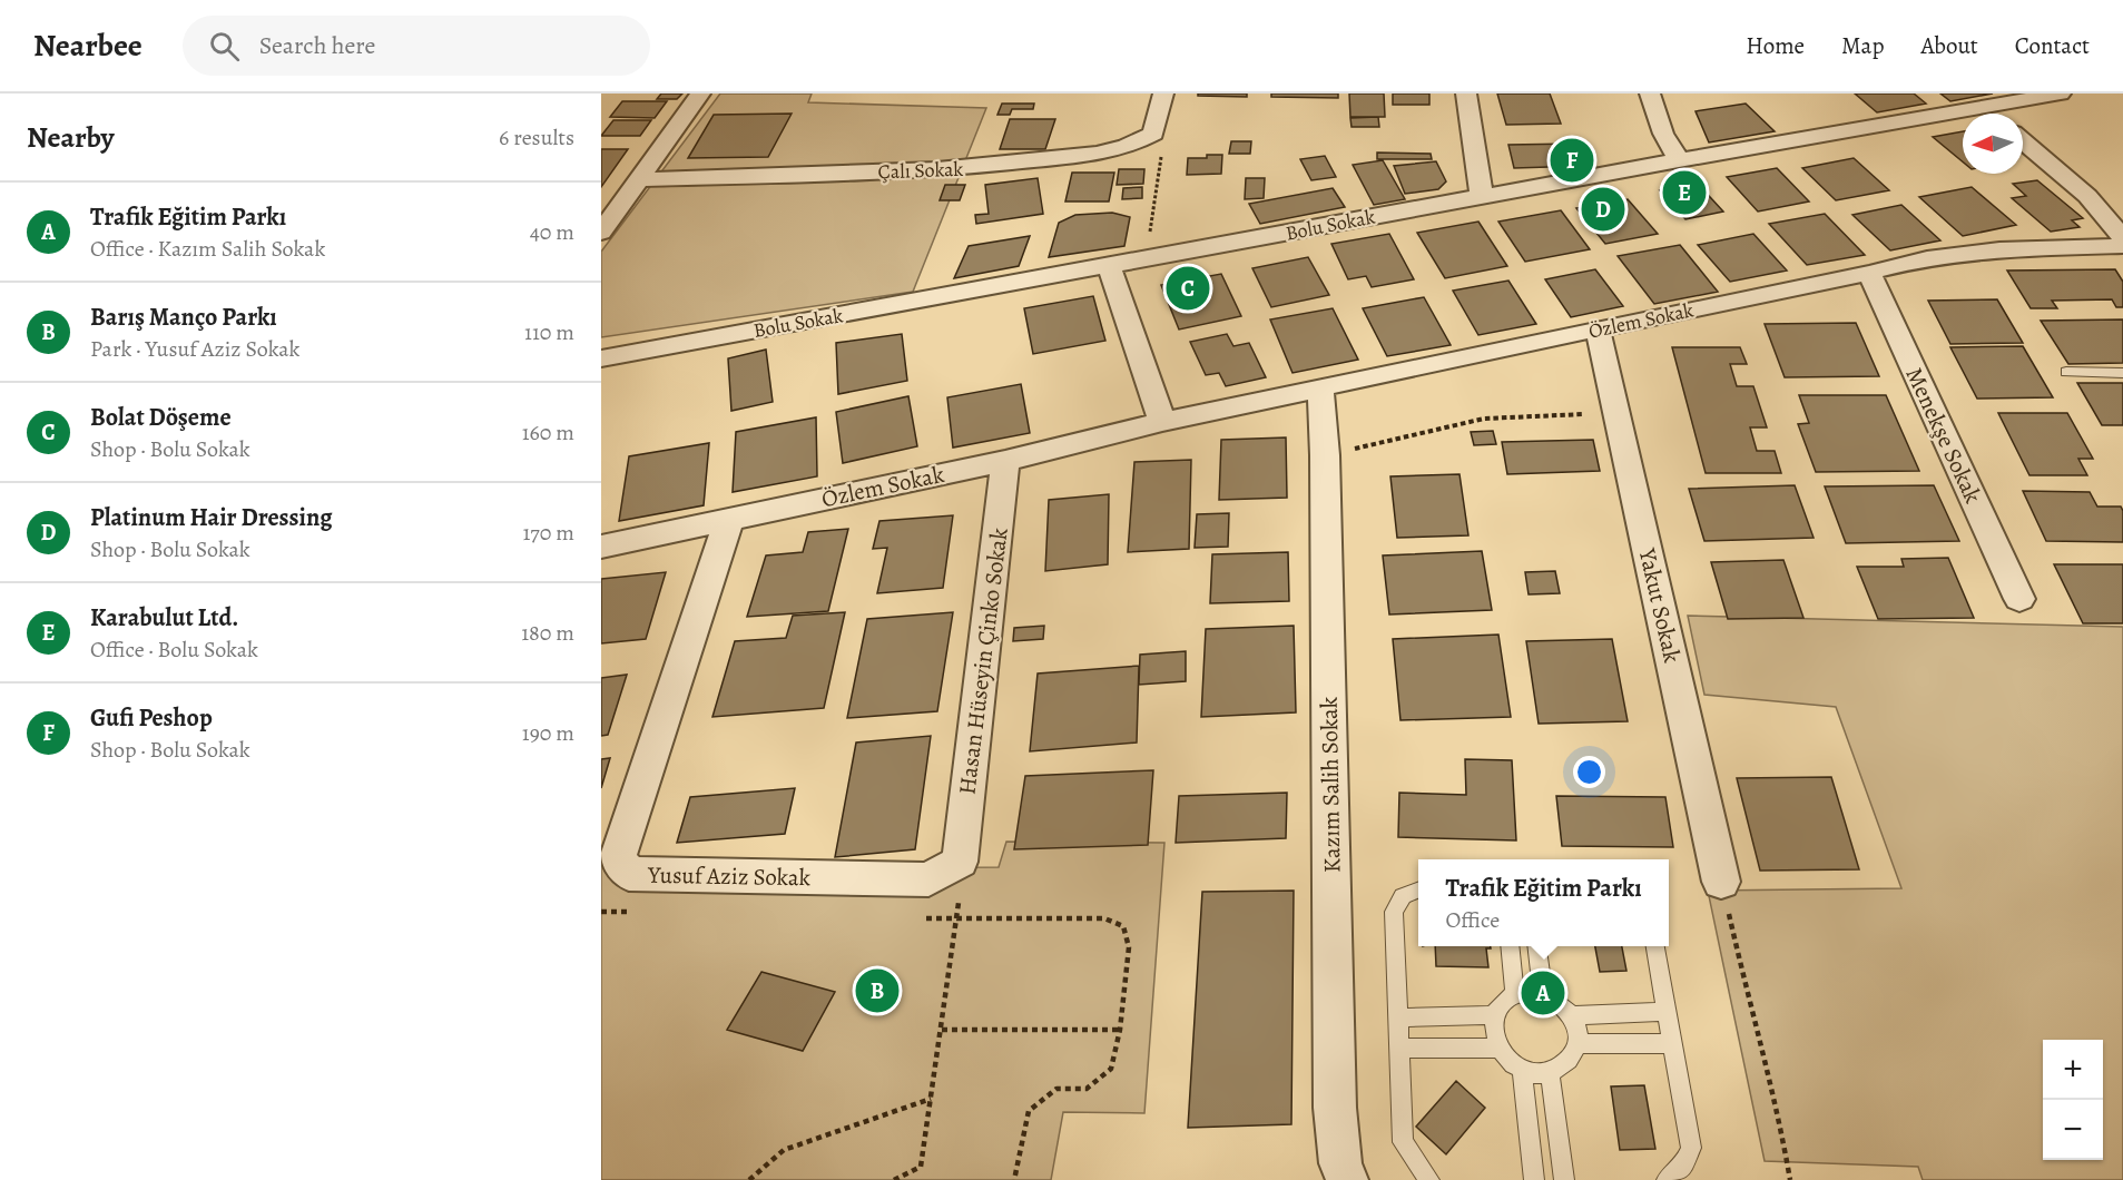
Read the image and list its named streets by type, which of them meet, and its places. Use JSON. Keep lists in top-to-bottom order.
{
  "streets": {
    "street": [
      "Çalı Sokak",
      "Bolu Sokak",
      "Özlem Sokak",
      "Menekşe Sokak",
      "Yakut Sokak",
      "Hasan Hüseyin Çinko Sokak",
      "Kazım Salih Sokak",
      "Yusuf Aziz Sokak"
    ]
  },
  "crossings": [
    ["Özlem Sokak", "Menekşe Sokak"],
    ["Özlem Sokak", "Yakut Sokak"],
    ["Özlem Sokak", "Hasan Hüseyin Çinko Sokak"],
    ["Özlem Sokak", "Kazım Salih Sokak"],
    ["Özlem Sokak", "Yusuf Aziz Sokak"],
    ["Hasan Hüseyin Çinko Sokak", "Yusuf Aziz Sokak"]
  ],
  "north": "left",
  "page": {
    "header": "Nearbee",
    "search": "Search here",
    "nav": [
      "Home",
      "Map",
      "About",
      "Contact"
    ],
    "heading": ["Nearby", "6 results"],
    "pins": [
      "F",
      "E",
      "D",
      "C",
      "B",
      "A"
    ],
    "list": [
      {
        "mark": "A",
        "name": "Trafik Eğitim Parkı",
        "note": "Office · Kazım Salih Sokak",
        "value": "40 m"
      },
      {
        "mark": "B",
        "name": "Barış Manço Parkı",
        "note": "Park · Yusuf Aziz Sokak",
        "value": "110 m"
      },
      {
        "mark": "C",
        "name": "Bolat Döşeme",
        "note": "Shop · Bolu Sokak",
        "value": "160 m"
      },
      {
        "mark": "D",
        "name": "Platinum Hair Dressing",
        "note": "Shop · Bolu Sokak",
        "value": "170 m"
      },
      {
        "mark": "E",
        "name": "Karabulut Ltd.",
        "note": "Office · Bolu Sokak",
        "value": "180 m"
      },
      {
        "mark": "F",
        "name": "Gufi Peshop",
        "note": "Shop · Bolu Sokak",
        "value": "190 m"
      }
    ],
    "popup": ["Trafik Eğitim Parkı", "Office"],
    "map_buttons": ["+", "−"]
  }
}
